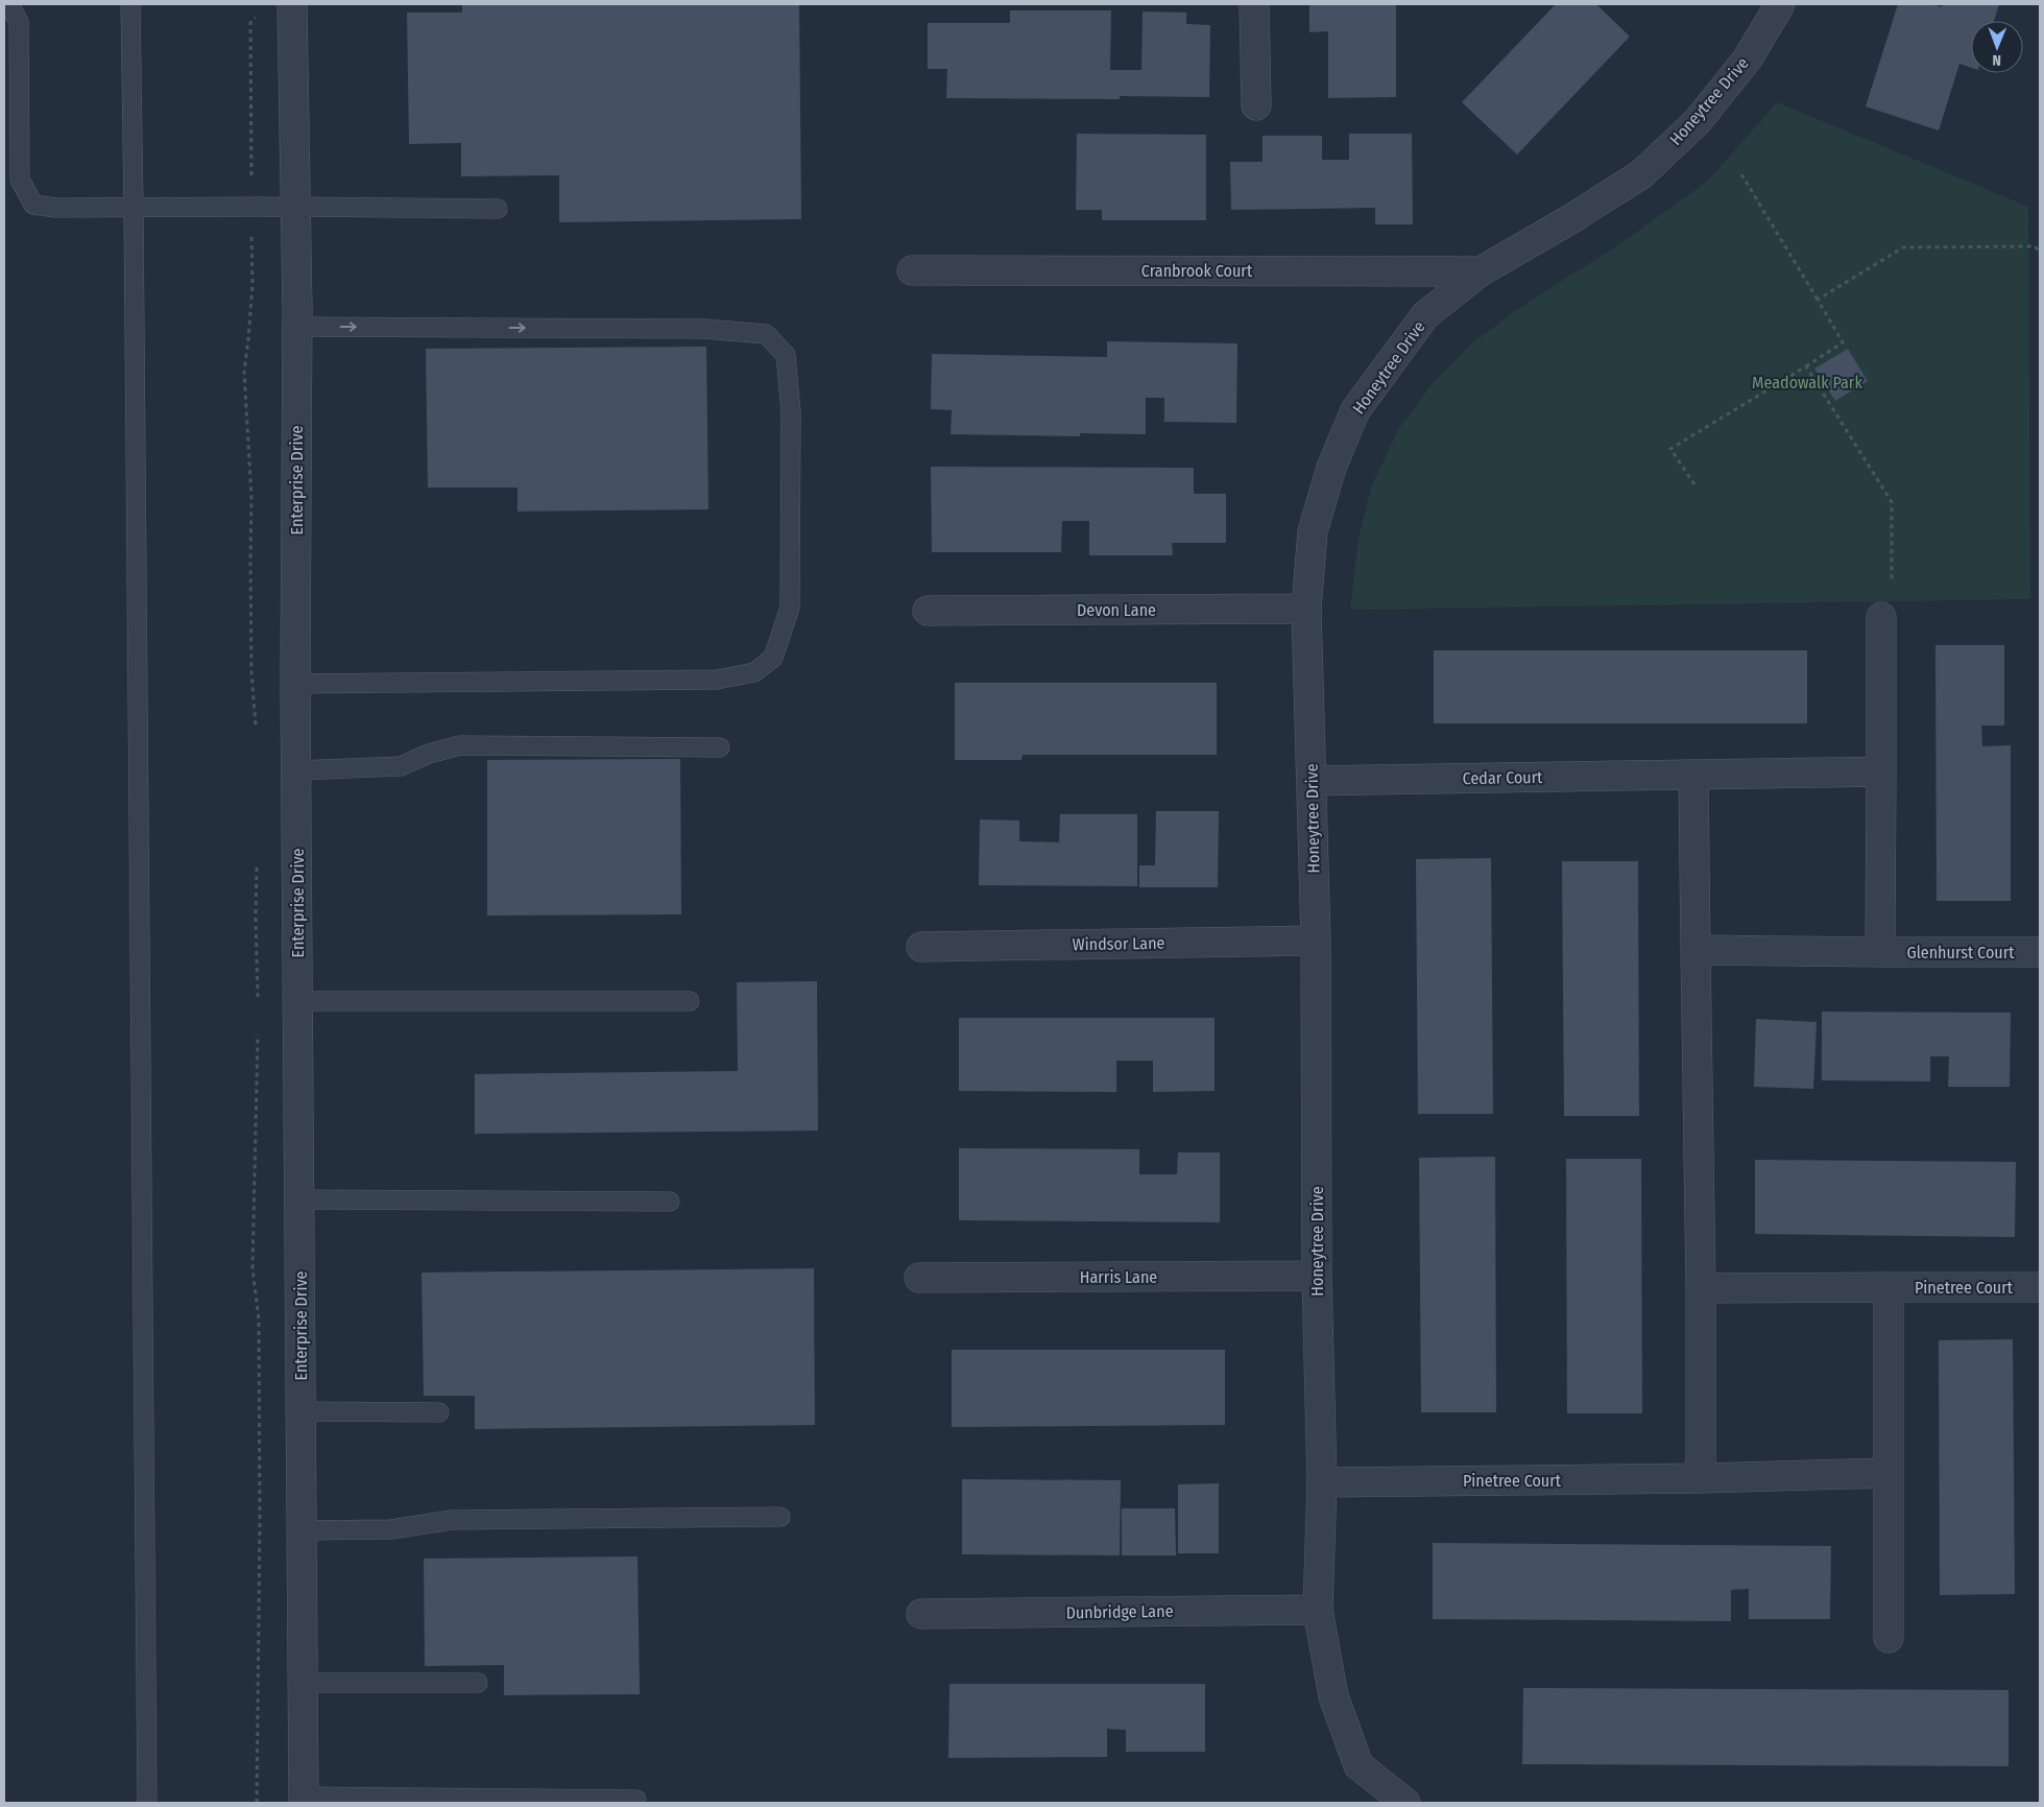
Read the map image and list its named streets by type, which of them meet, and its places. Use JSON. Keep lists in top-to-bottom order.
{
  "streets": {
    "street": [
      "Honeytree Drive",
      "Cranbrook Court",
      "Enterprise Drive",
      "Devon Lane",
      "Cedar Court",
      "Windsor Lane",
      "Glenhurst Court",
      "Harris Lane",
      "Pinetree Court",
      "Dunbridge Lane"
    ]
  },
  "crossings": [
    ["Honeytree Drive", "Cranbrook Court"],
    ["Honeytree Drive", "Devon Lane"],
    ["Honeytree Drive", "Cedar Court"],
    ["Honeytree Drive", "Windsor Lane"],
    ["Honeytree Drive", "Harris Lane"],
    ["Honeytree Drive", "Pinetree Court"],
    ["Honeytree Drive", "Dunbridge Lane"]
  ],
  "parks": ["Meadowalk Park"],
  "north": "bottom"
}
